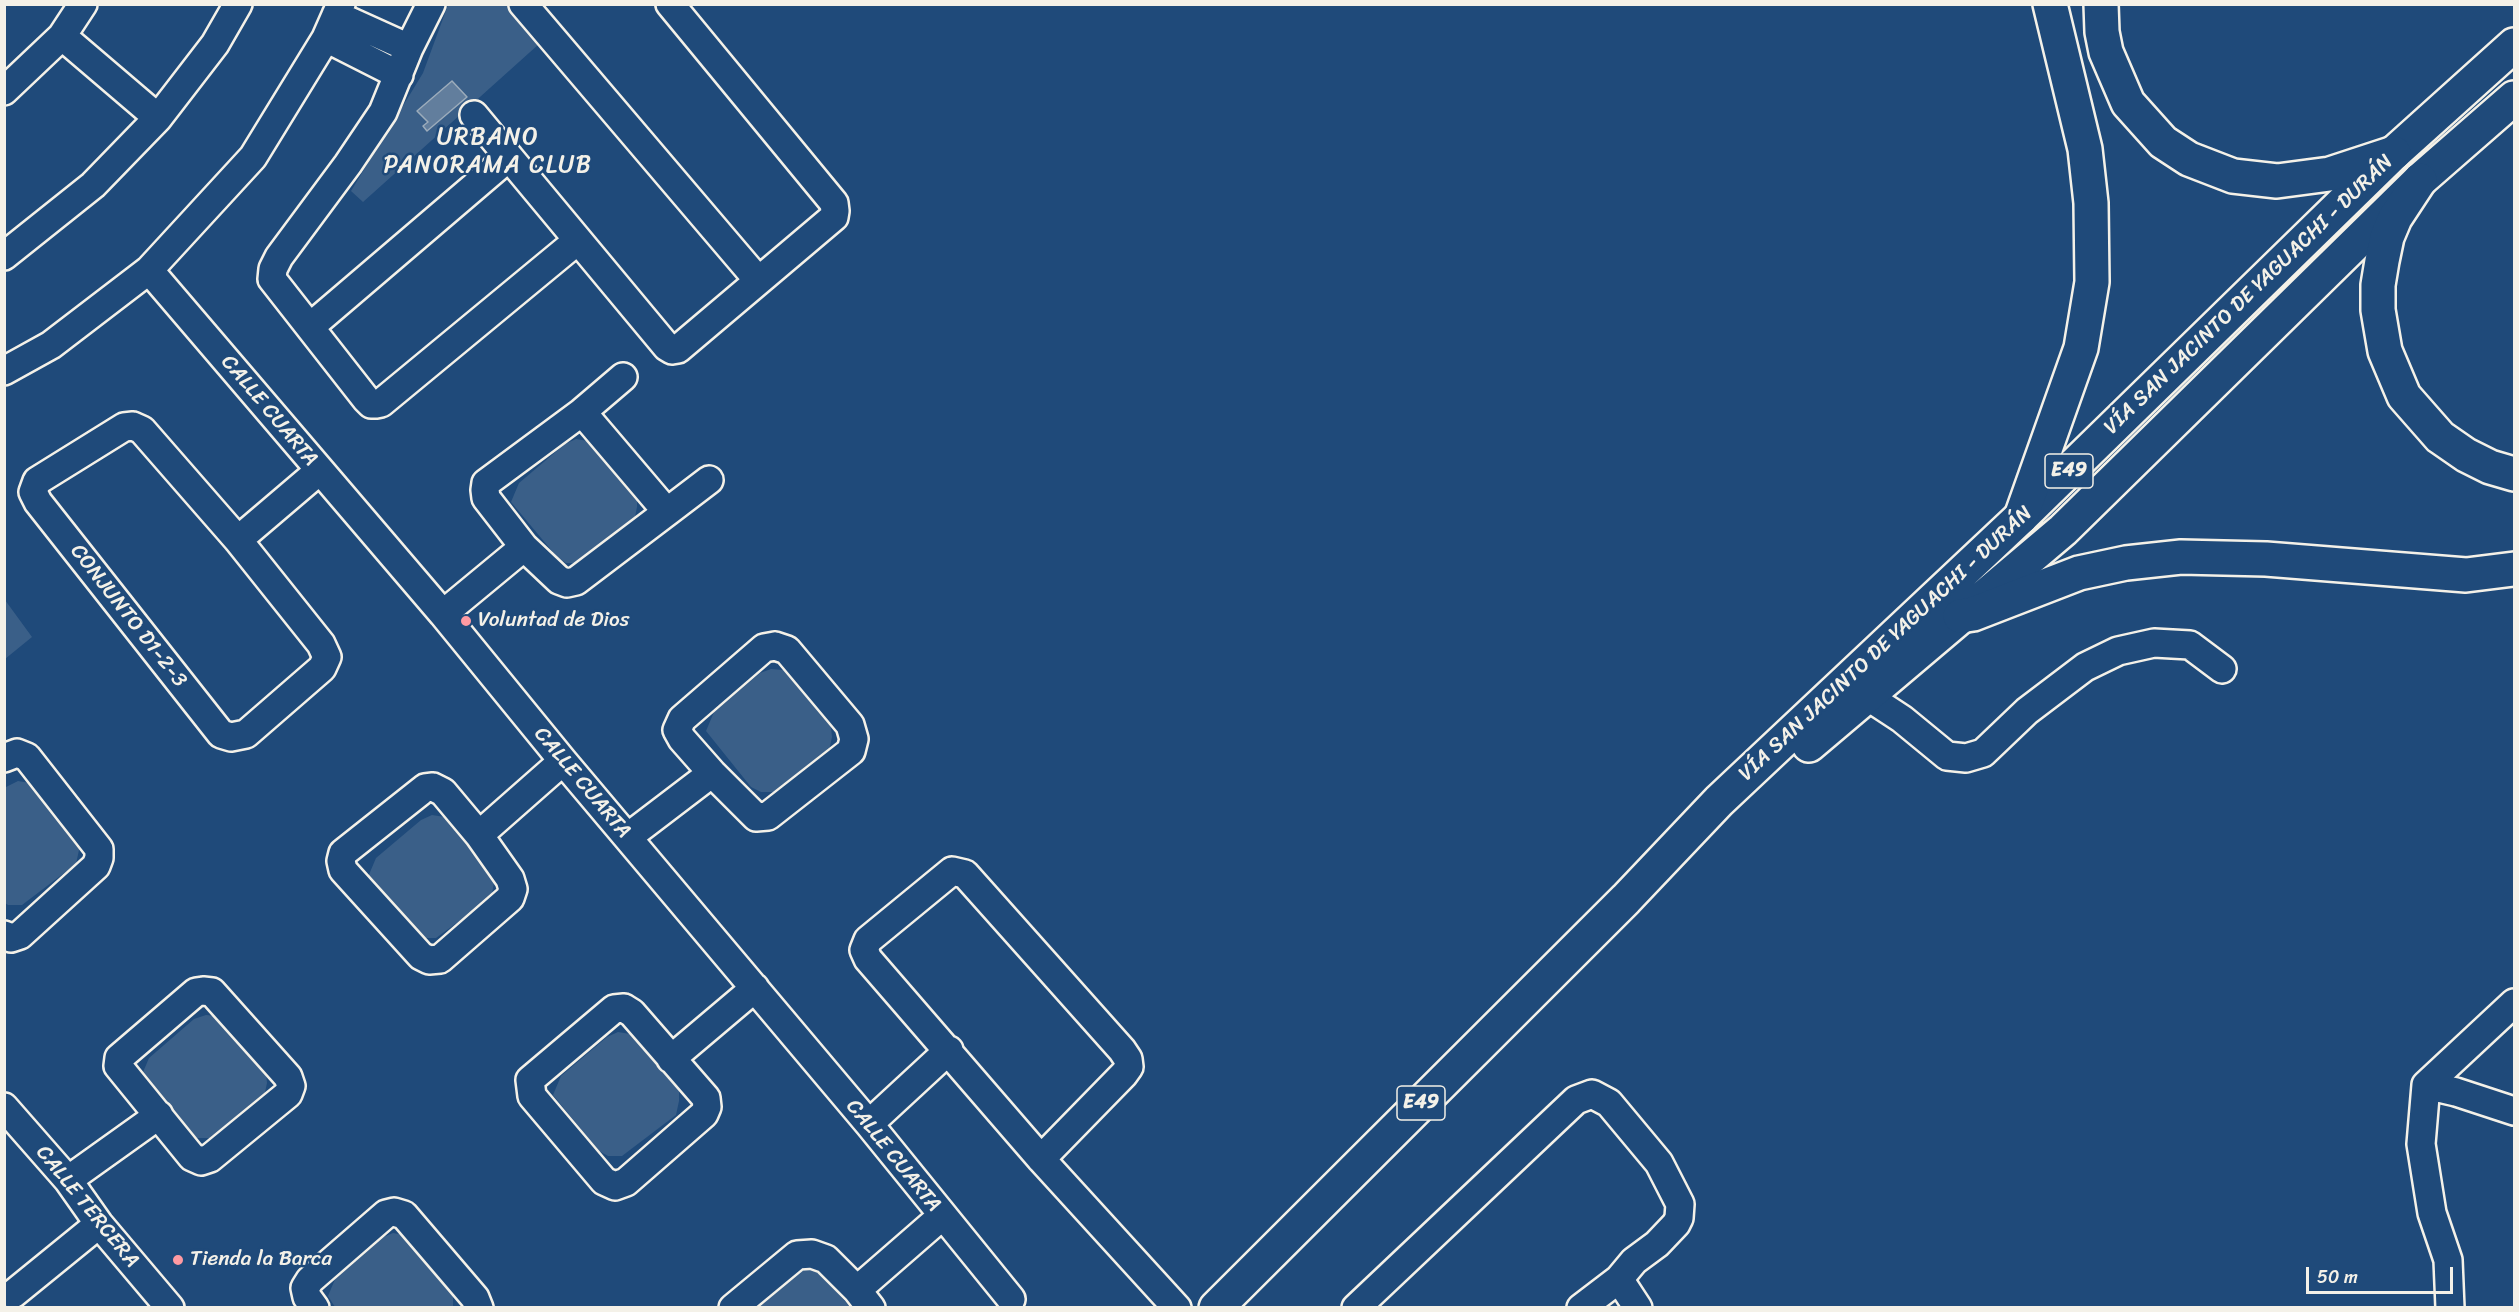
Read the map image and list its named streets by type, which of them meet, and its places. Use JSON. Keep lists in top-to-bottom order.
{
  "streets": {
    "main road": ["VÍA SAN JACINTO DE YAGUACHI - DURÁN", "E49"],
    "street": ["CALLE CUARTA", "CONJUNTO D1-2-3", "CALLE TERCERA"]
  },
  "districts": ["URBANO PANORAMA CLUB"],
  "places": ["Voluntad de Dios", "Tienda la Barca"],
  "scale_bar": "50 m"
}
